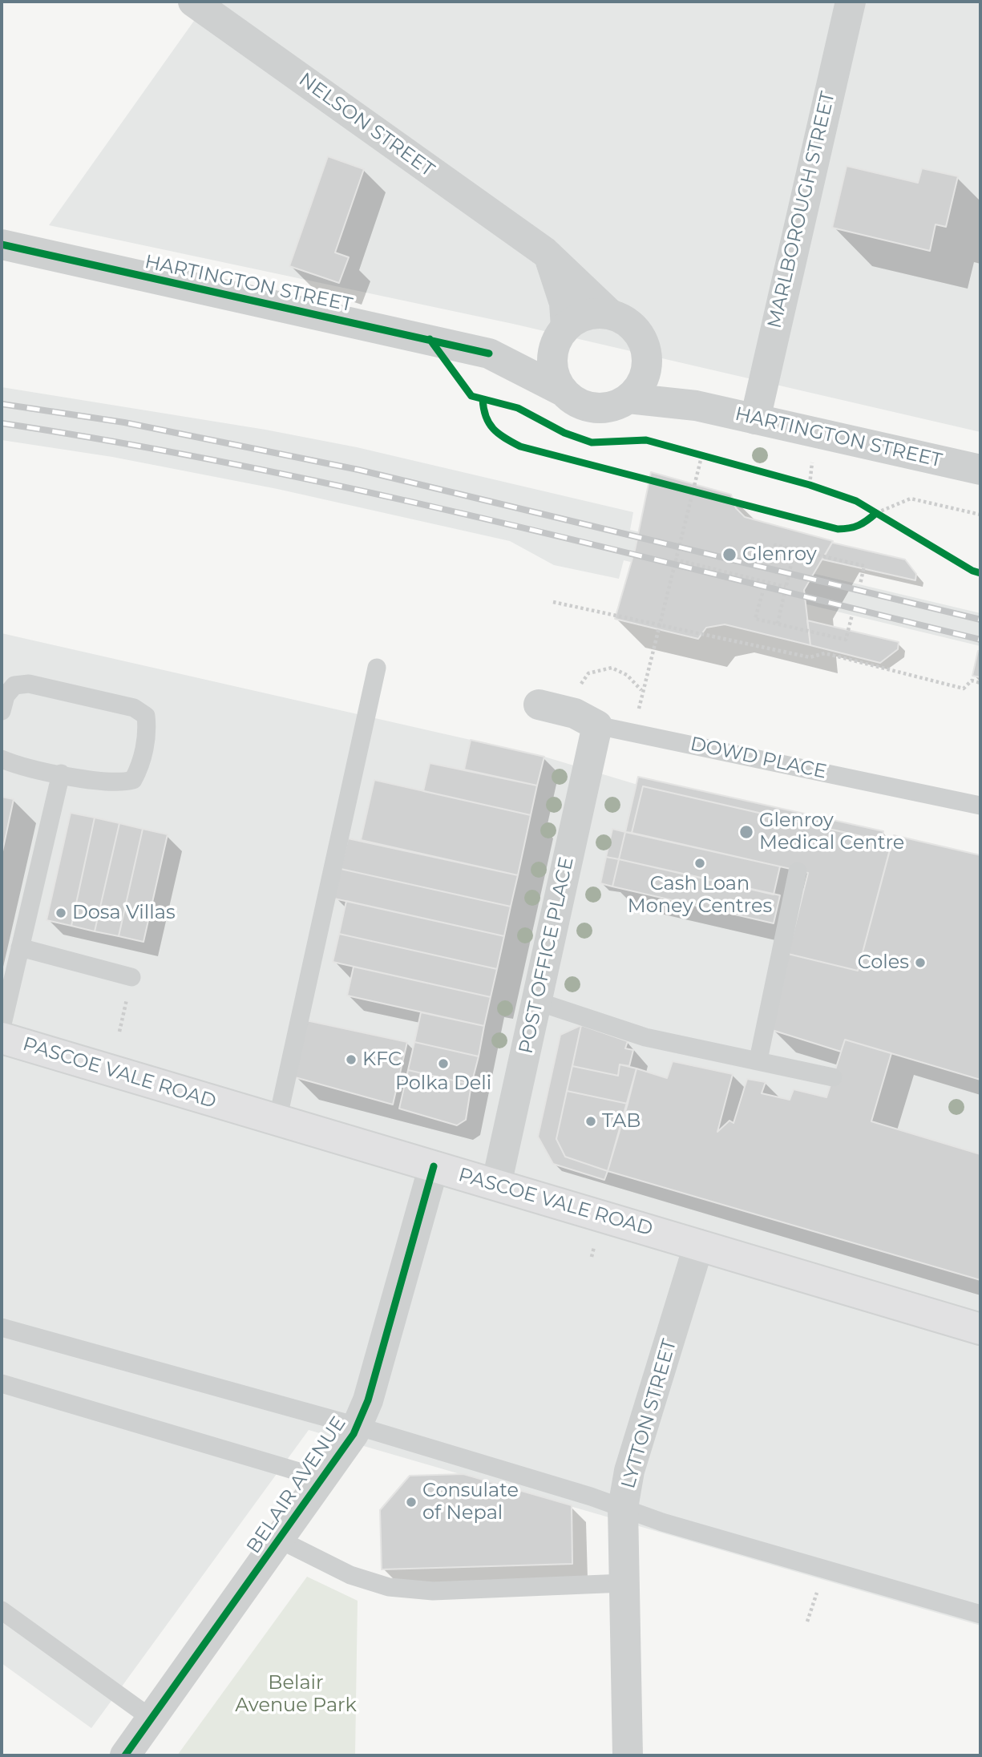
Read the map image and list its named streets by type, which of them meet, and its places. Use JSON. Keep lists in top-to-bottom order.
{
  "streets": {
    "main road": ["PASCOE VALE ROAD"],
    "street": [
      "NELSON STREET",
      "MARLBOROUGH STREET",
      "HARTINGTON STREET",
      "DOWD PLACE",
      "POST OFFICE PLACE",
      "LYTTON STREET",
      "BELAIR AVENUE"
    ]
  },
  "crossings": [
    ["NELSON STREET", "HARTINGTON STREET"],
    ["MARLBOROUGH STREET", "HARTINGTON STREET"],
    ["DOWD PLACE", "POST OFFICE PLACE"],
    ["POST OFFICE PLACE", "PASCOE VALE ROAD"],
    ["PASCOE VALE ROAD", "LYTTON STREET"],
    ["PASCOE VALE ROAD", "BELAIR AVENUE"]
  ],
  "parks": ["Belair Avenue Park"],
  "places": [
    "Glenroy",
    "Glenroy Medical Centre",
    "Cash Loan Money Centres",
    "Dosa Villas",
    "Coles",
    "KFC",
    "Polka Deli",
    "TAB",
    "Consulate of Nepal"
  ]
}
